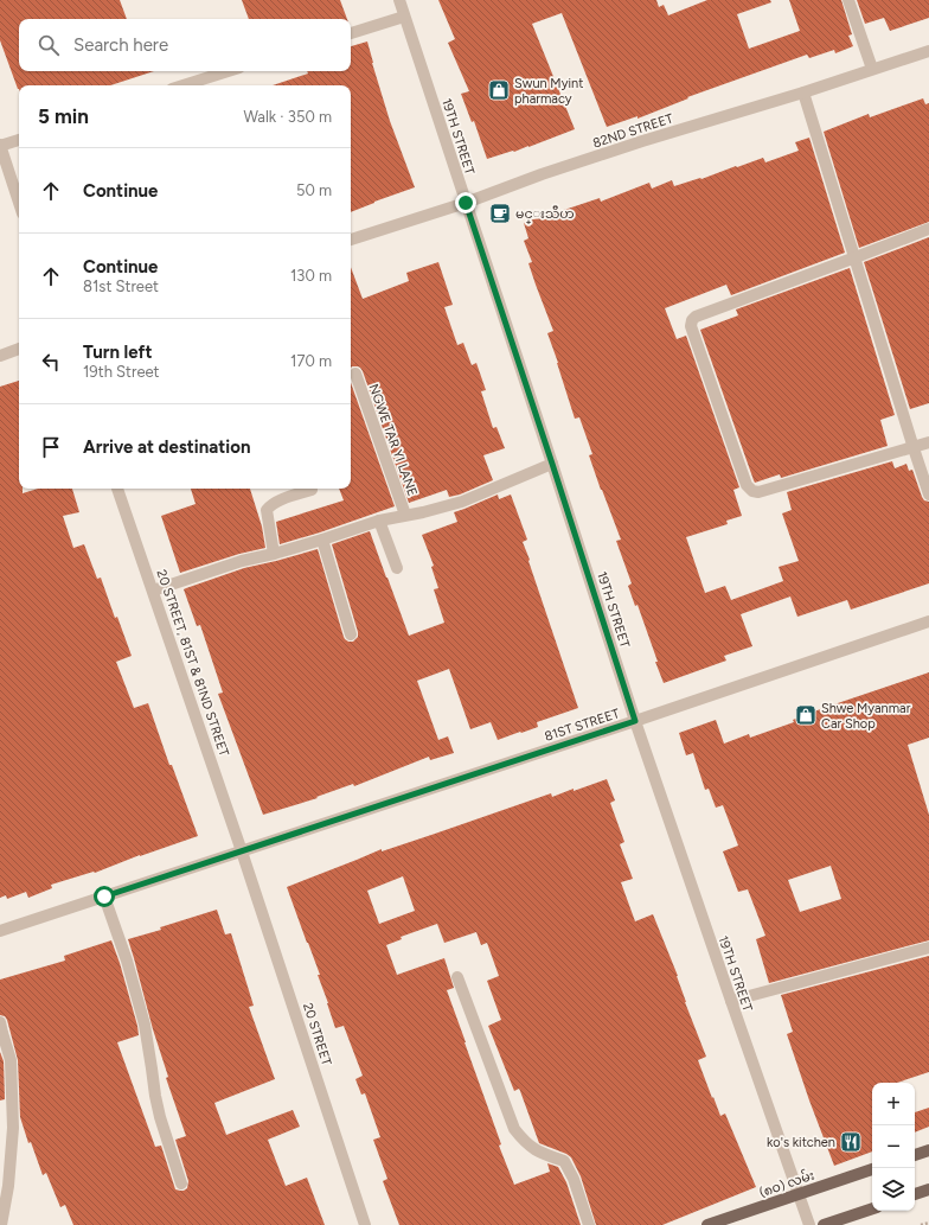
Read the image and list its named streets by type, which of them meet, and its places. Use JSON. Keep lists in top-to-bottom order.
{
  "streets": {
    "main road": ["(၈၀) လမ်း"],
    "street": [
      "82ND STREET",
      "19TH STREET",
      "NGWE TAR YI LANE",
      "20 STREET, 81ST & 81ND STREET",
      "81ST STREET",
      "20 STREET"
    ]
  },
  "crossings": [
    ["82ND STREET", "19TH STREET"],
    ["19TH STREET", "81ST STREET"],
    ["19TH STREET", "(၈၀) လမ်း"],
    ["20 STREET, 81ST & 81ND STREET", "81ST STREET"],
    ["20 STREET, 81ST & 81ND STREET", "20 STREET"],
    ["81ST STREET", "20 STREET"]
  ],
  "places": {
    "shop": ["Swun Myint pharmacy", "Shwe Myanmar Car Shop"],
    "cafe": ["မင္းသီဟ"],
    "restaurant": ["ko's kitchen"]
  },
  "page": {
    "search": "Search here",
    "heading": ["5 min", "Walk · 350 m"],
    "list": [
      ["Continue", "50 m"],
      ["Continue", "81st Street", "130 m"],
      ["Turn left", "19th Street", "170 m"],
      "Arrive at destination"
    ],
    "map_buttons": ["+", "−"]
  }
}
